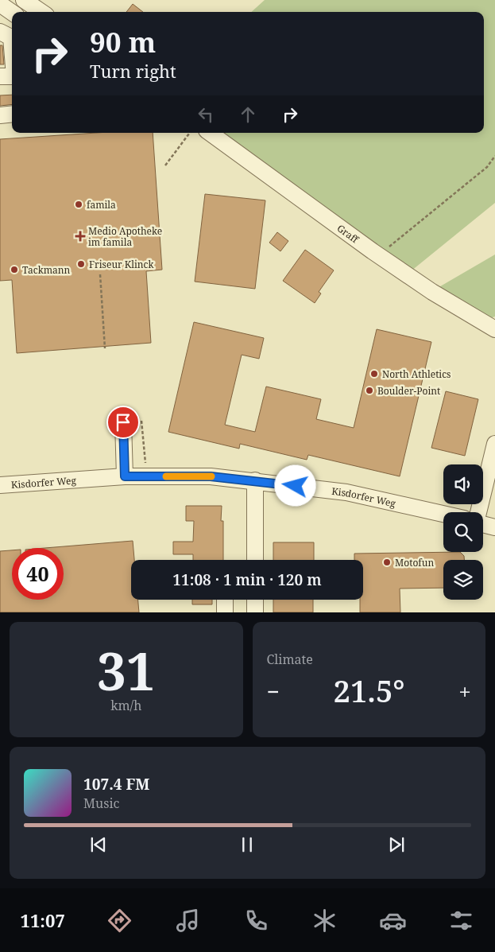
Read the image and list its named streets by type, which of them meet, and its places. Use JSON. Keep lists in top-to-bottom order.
{
  "streets": {
    "street": ["Graff", "Kisdorfer Weg"]
  },
  "places": {
    "other": [
      "famila",
      "Friseur Klinck",
      "Tackmann",
      "North Athletics",
      "Boulder-Point",
      "Motofun"
    ],
    "health": ["Medio Apotheke im famila"]
  },
  "page": {
    "turn": ["90 m", "Turn right"],
    "limit": "40",
    "trip": "11:08 · 1 min · 120 m",
    "tile": [
      ["31", "km/h"],
      "Climate"
    ],
    "heat": ["−", "21.5°", "+"],
    "song": ["107.4 FM", "Music"],
    "tabs": "11:07"
  }
}
